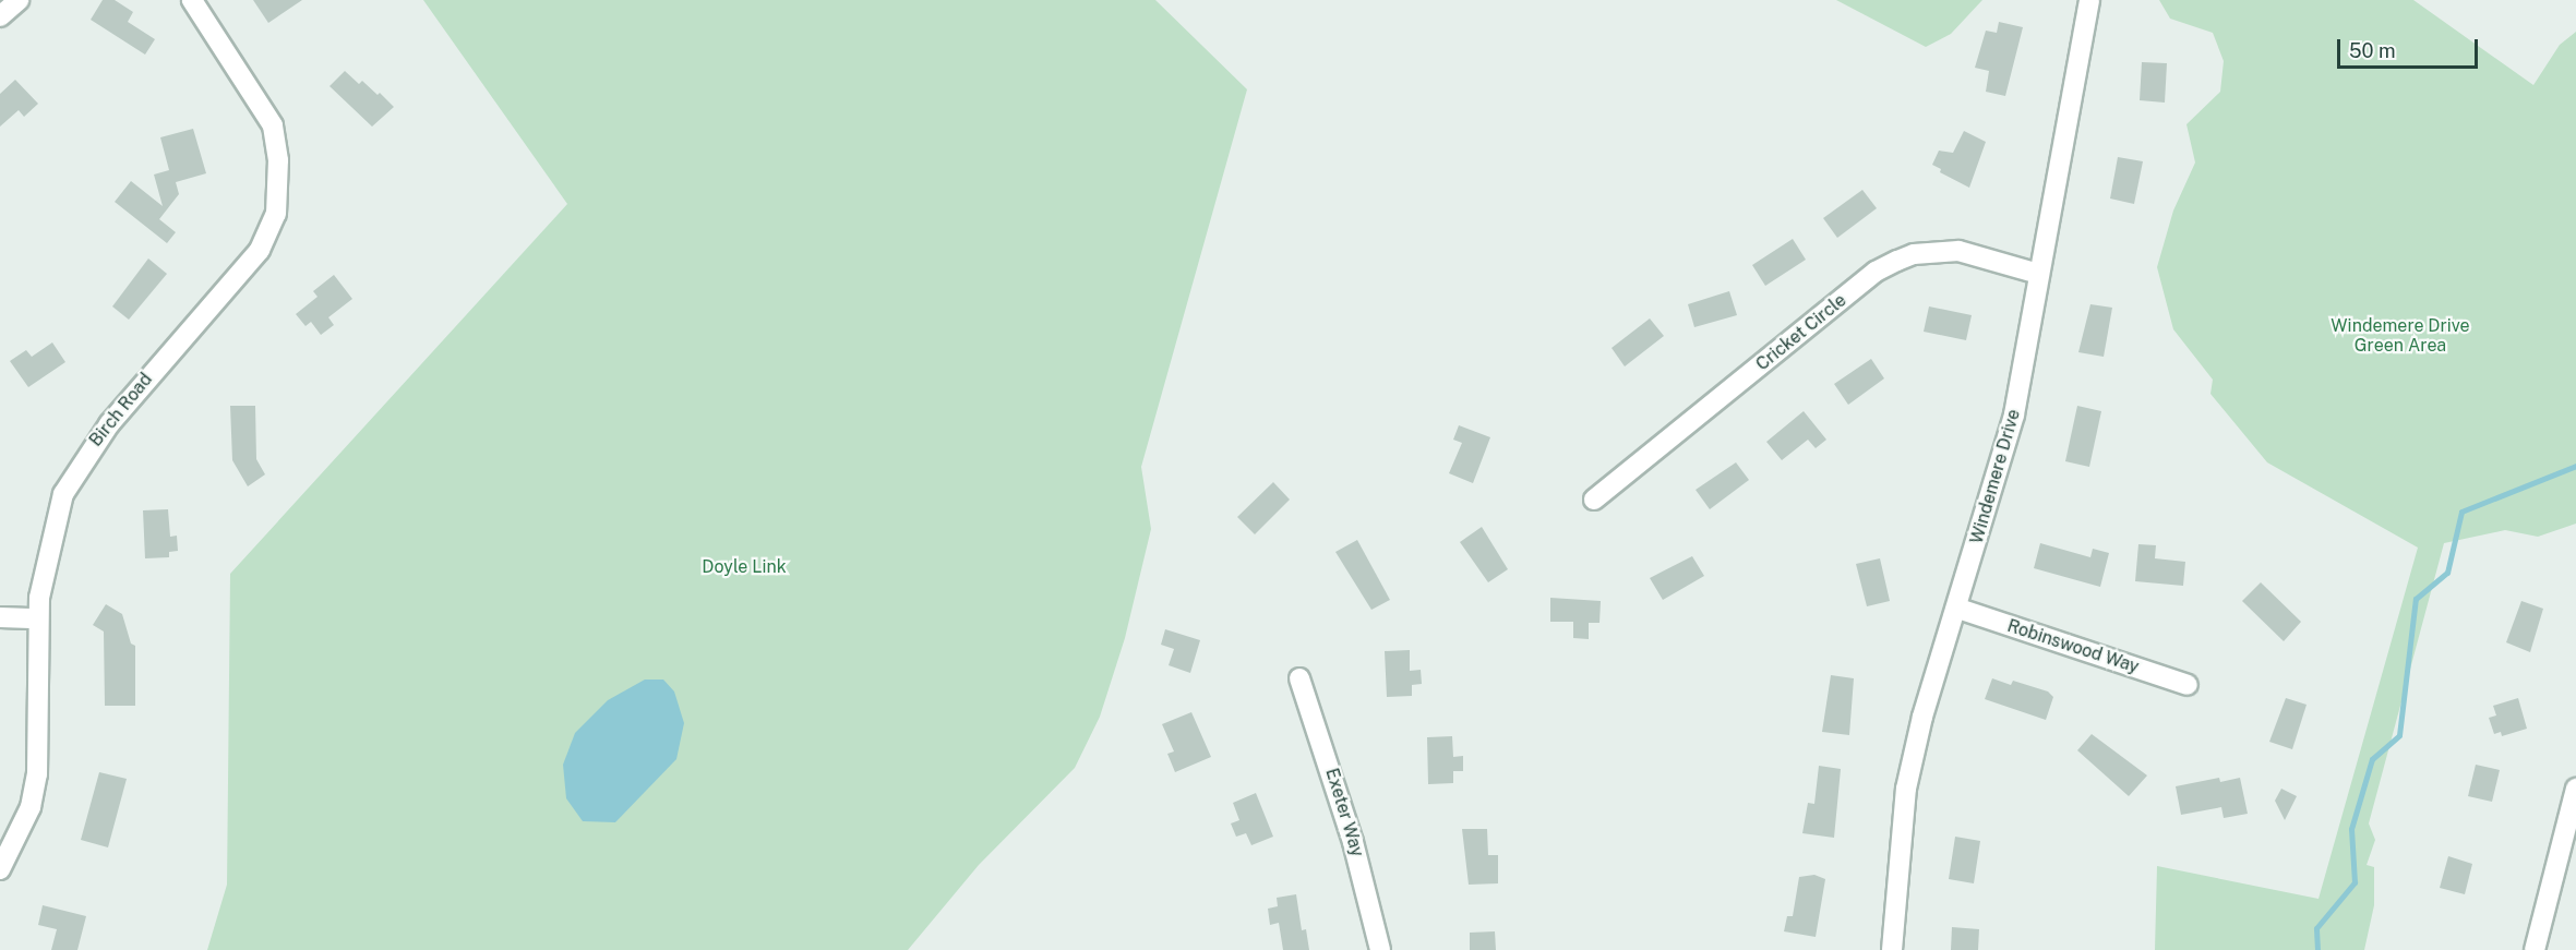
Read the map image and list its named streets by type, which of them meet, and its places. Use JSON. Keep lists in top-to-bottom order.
{
  "streets": {
    "street": [
      "Cricket Circle",
      "Birch Road",
      "Windemere Drive",
      "Robinswood Way",
      "Exeter Way"
    ]
  },
  "crossings": [
    ["Cricket Circle", "Windemere Drive"],
    ["Windemere Drive", "Robinswood Way"]
  ],
  "parks": ["Windemere Drive Green Area", "Doyle Link"],
  "scale_bar": "50 m"
}
